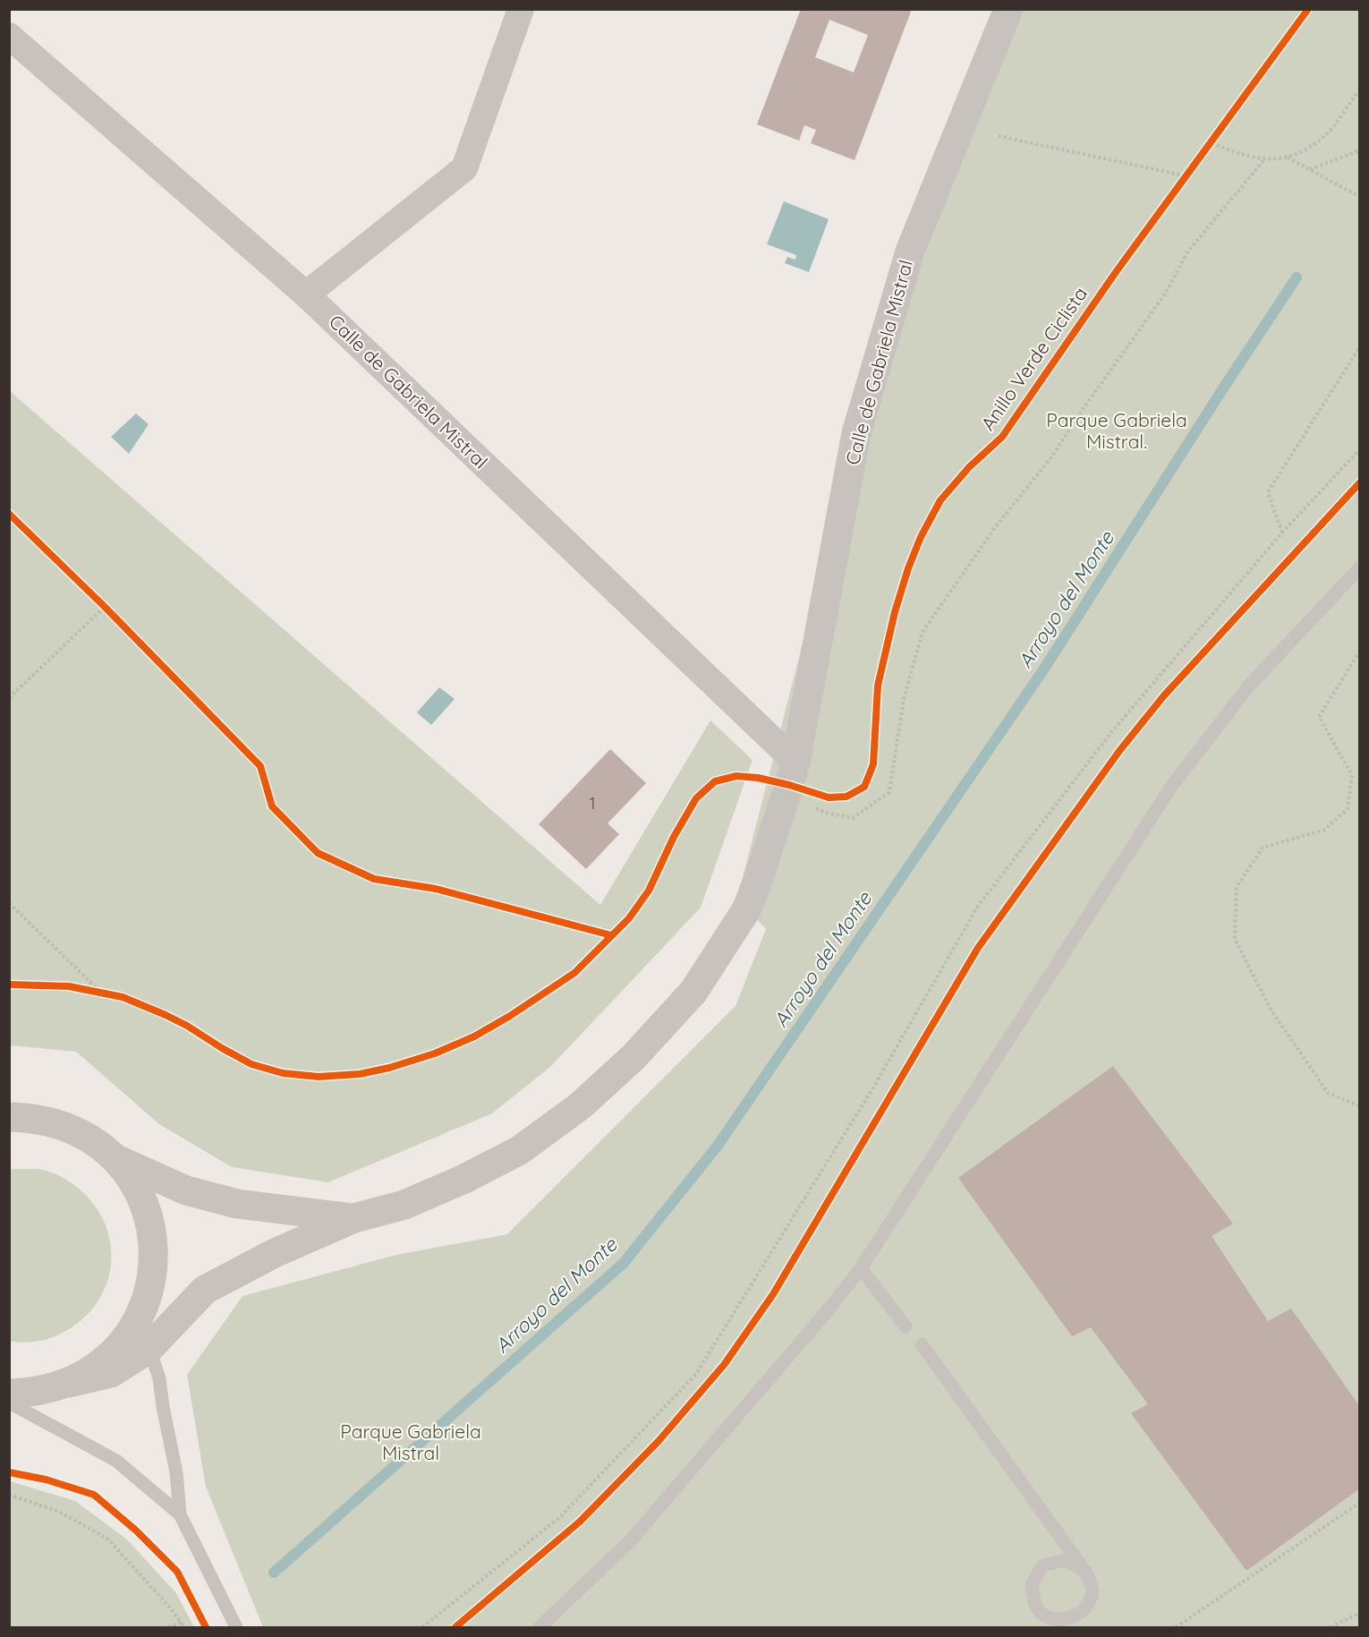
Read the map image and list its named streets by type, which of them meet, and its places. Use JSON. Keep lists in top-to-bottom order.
{
  "streets": {
    "street": ["Calle de Gabriela Mistral"],
    "cycle path": ["Anillo Verde Ciclista"]
  },
  "water": ["Arroyo del Monte"],
  "parks": ["Parque Gabriela Mistral.", "Parque Gabriela Mistral"],
  "house_numbers": ["1"]
}
